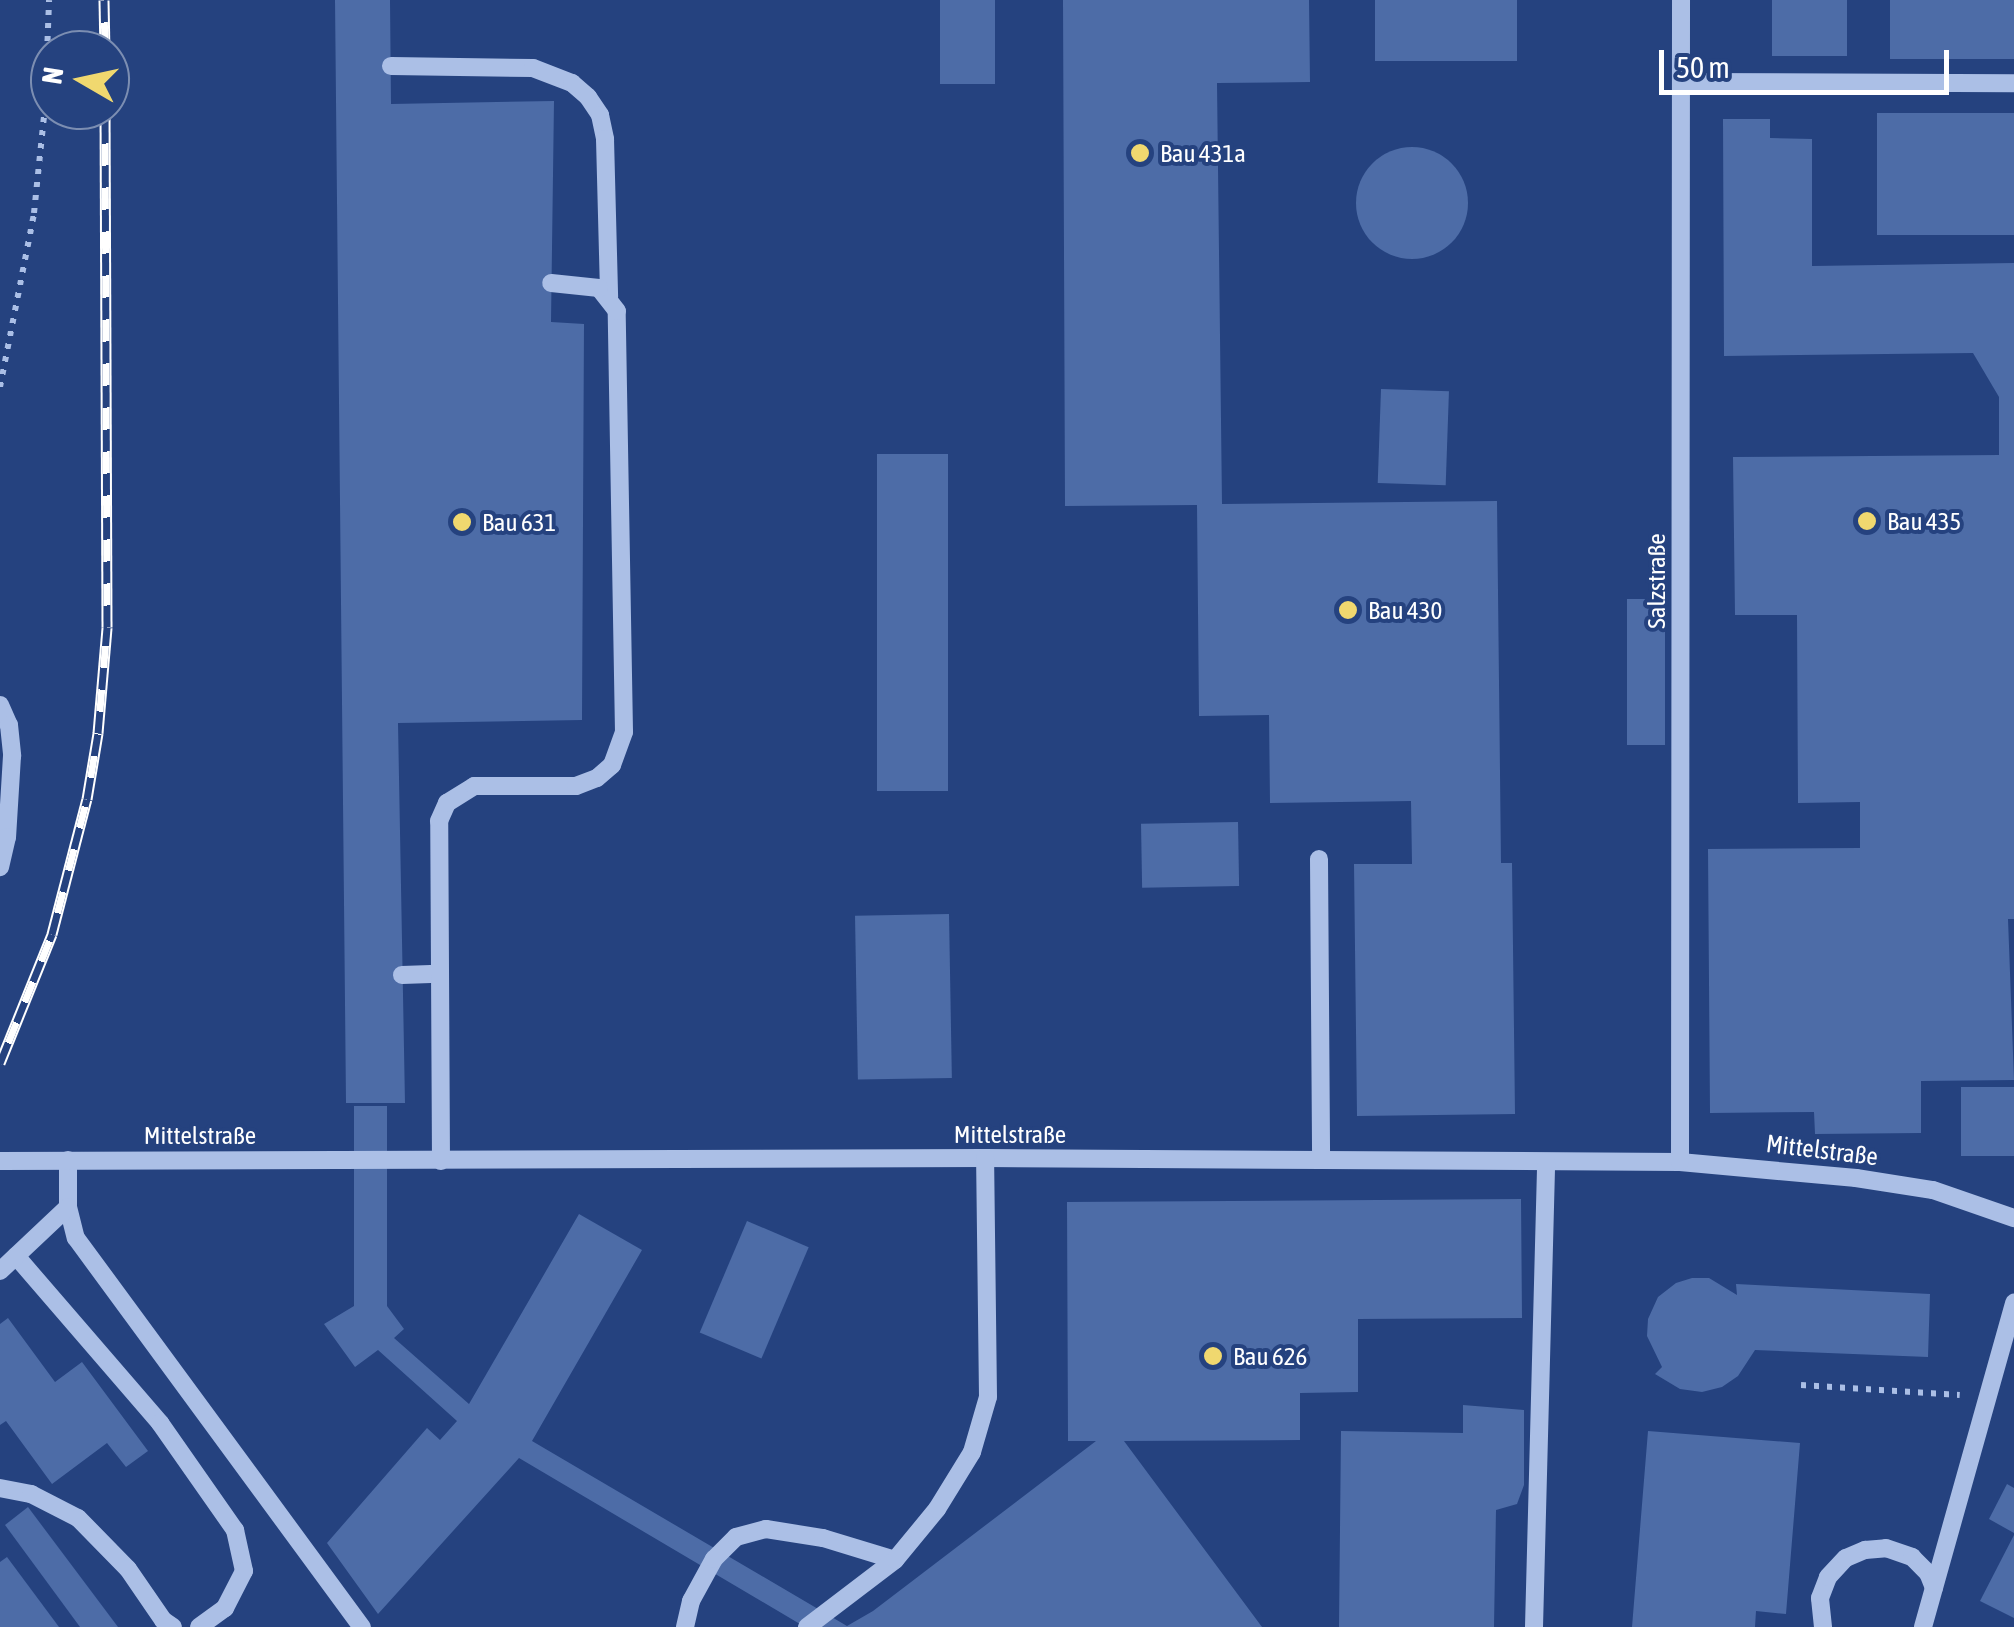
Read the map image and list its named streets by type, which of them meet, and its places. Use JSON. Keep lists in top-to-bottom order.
{
  "streets": {
    "street": ["Salzstraße", "Mittelstraße"]
  },
  "crossings": [
    ["Salzstraße", "Mittelstraße"]
  ],
  "places": [
    "Bau 431a",
    "Bau 435",
    "Bau 631",
    "Bau 430",
    "Bau 626"
  ],
  "scale_bar": "50 m",
  "north": "left"
}
